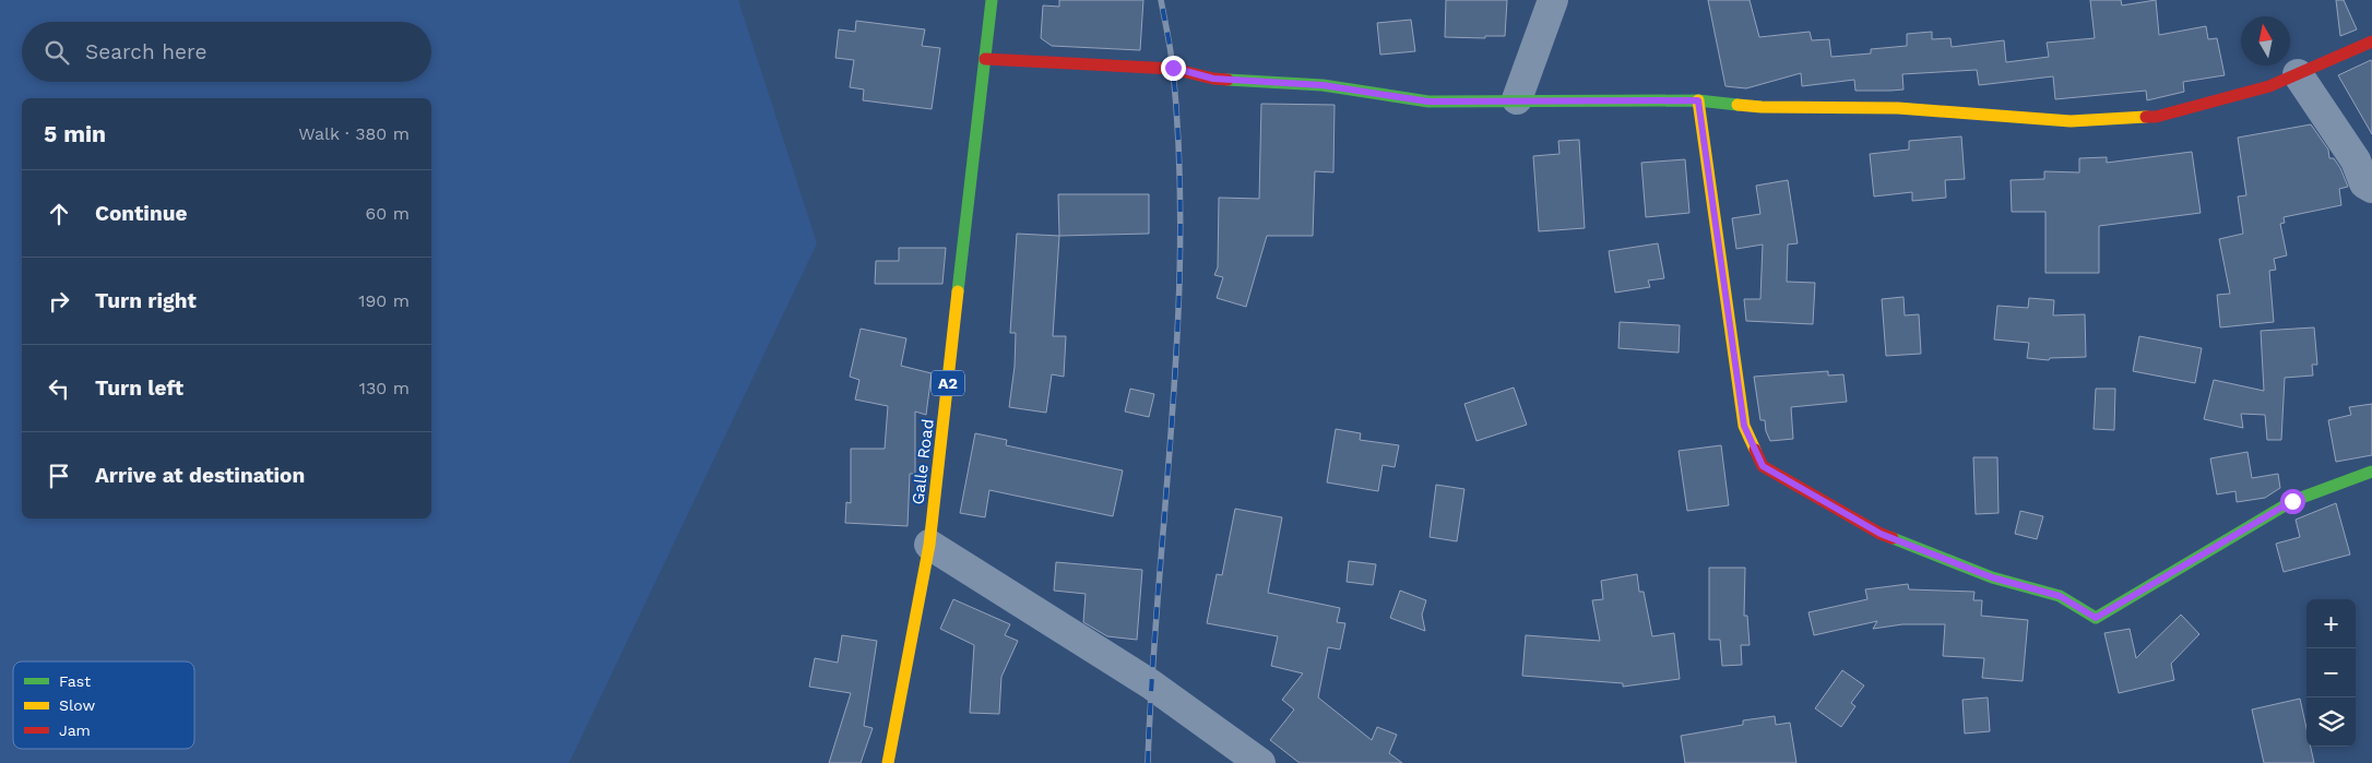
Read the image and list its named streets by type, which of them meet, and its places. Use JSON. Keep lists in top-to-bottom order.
{
  "streets": {
    "main road": ["A2", "Galle Road"]
  },
  "legend": ["Fast", "Slow", "Jam"],
  "north": "top",
  "page": {
    "search": "Search here",
    "heading": ["5 min", "Walk · 380 m"],
    "list": [
      ["Continue", "60 m"],
      ["Turn right", "190 m"],
      ["Turn left", "130 m"],
      "Arrive at destination"
    ],
    "map_buttons": ["+", "−"]
  }
}
